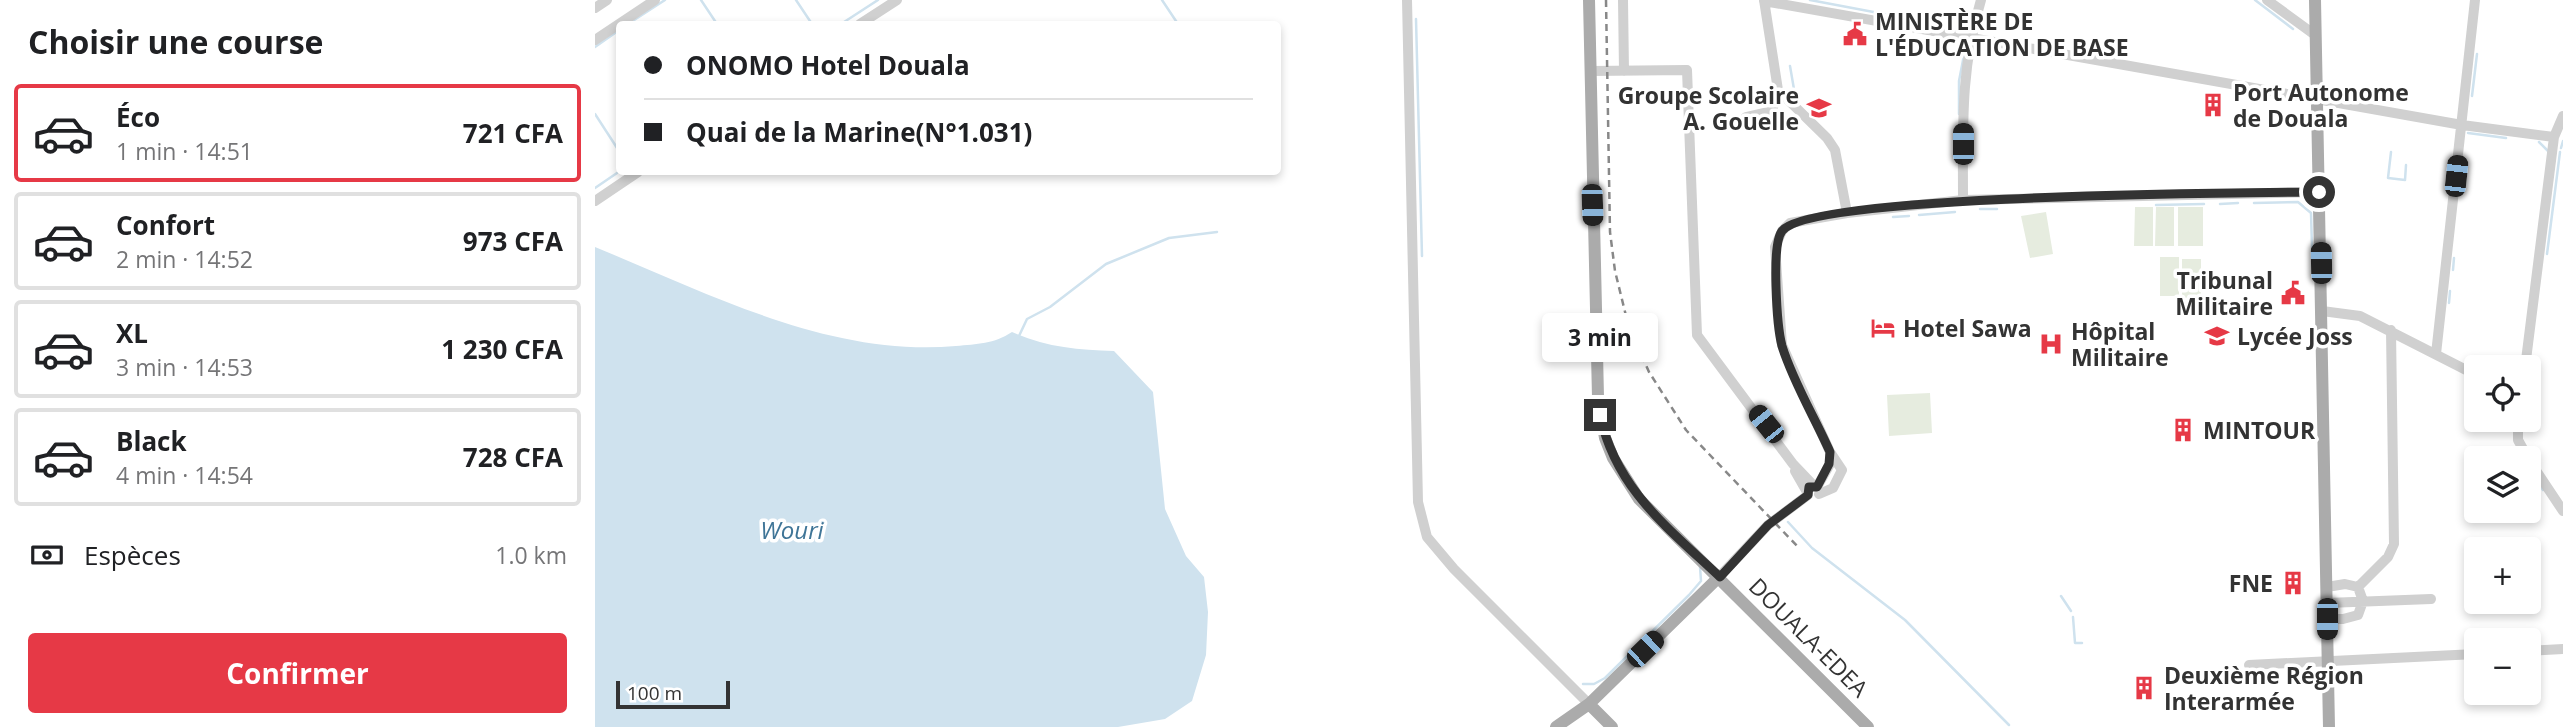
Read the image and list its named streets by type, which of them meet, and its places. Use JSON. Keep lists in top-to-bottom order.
{
  "streets": {
    "main road": ["DOUALA-EDEA"]
  },
  "water": ["Wouri"],
  "places": {
    "public building": ["MINISTÈRE DE L'ÉDUCATION DE BASE", "Tribunal Militaire"],
    "building": [
      "Port Autonome de Douala",
      "MINTOUR",
      "FNE",
      "Deuxième Région Interarmée"
    ],
    "school or university": ["Groupe Scolaire A. Gouelle", "Lycée Joss"],
    "hotel": ["Hotel Sawa"],
    "hospital": ["Hôpital Militaire"]
  },
  "scale_bar": "100 m",
  "page": {
    "heading": "Choisir une course",
    "banner": ["ONOMO Hotel Douala", "Quai de la Marine(N°1.031)"],
    "list": [
      {
        "name": "Éco",
        "note": "1 min · 14:51",
        "value": "721 CFA"
      },
      {
        "name": "Confort",
        "note": "2 min · 14:52",
        "value": "973 CFA"
      },
      {
        "name": "XL",
        "note": "3 min · 14:53",
        "value": "1 230 CFA"
      },
      {
        "name": "Black",
        "note": "4 min · 14:54",
        "value": "728 CFA"
      }
    ],
    "bubble": "3 min",
    "map_buttons": ["+", "−"],
    "pay": ["Espèces", "1.0 km"],
    "buttons": "Confirmer",
    "scale": "100 m"
  }
}
